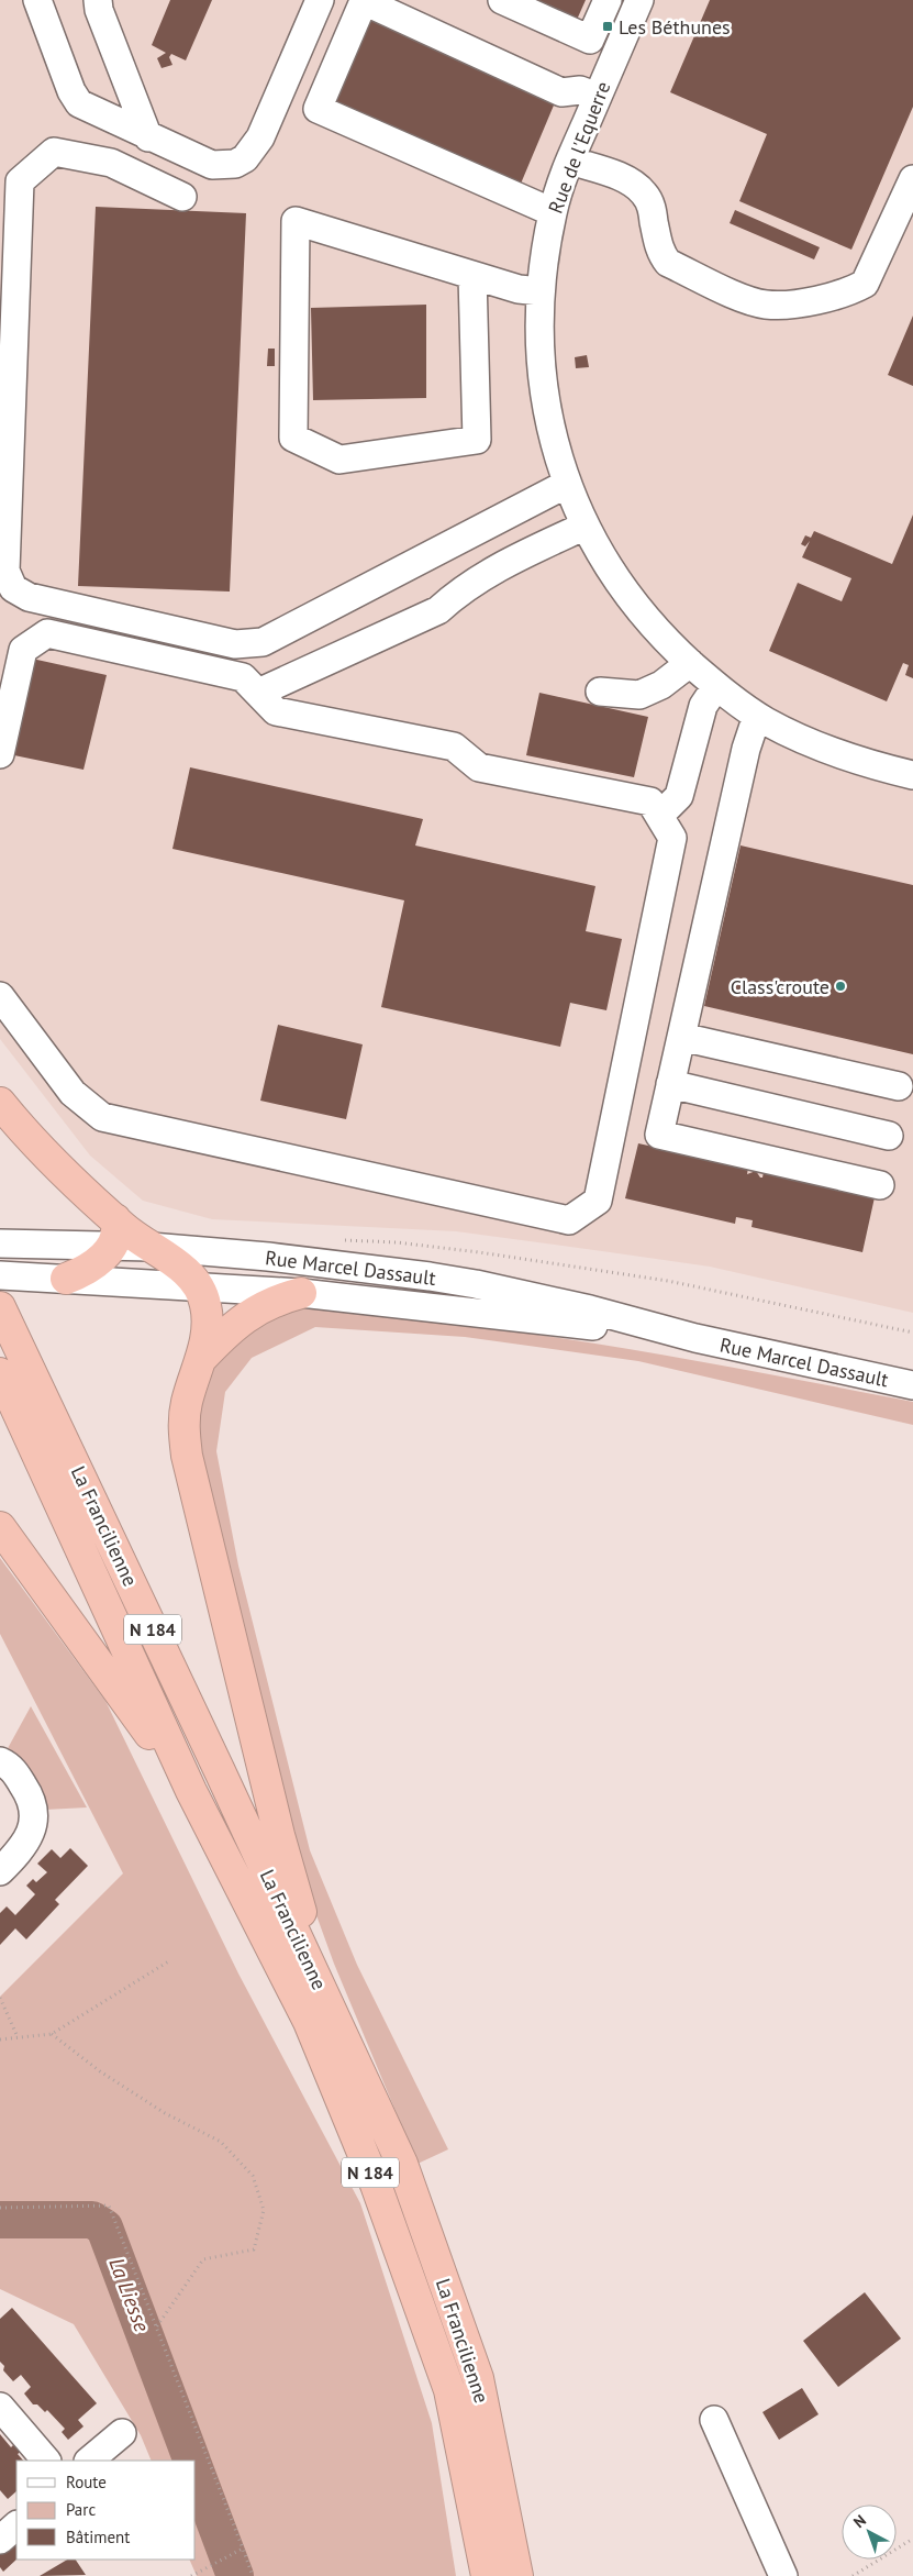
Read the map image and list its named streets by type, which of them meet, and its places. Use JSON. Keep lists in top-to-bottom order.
{
  "streets": {
    "highway": ["La Francilienne", "N 184"],
    "street": ["Rue de l'Equerre", "Rue Marcel Dassault"]
  },
  "water": ["La Liesse"],
  "places": {
    "transit": ["Les Béthunes"],
    "other": ["Class'croute"]
  },
  "legend": ["Route", "Parc", "Bâtiment"],
  "north": "top left"
}
